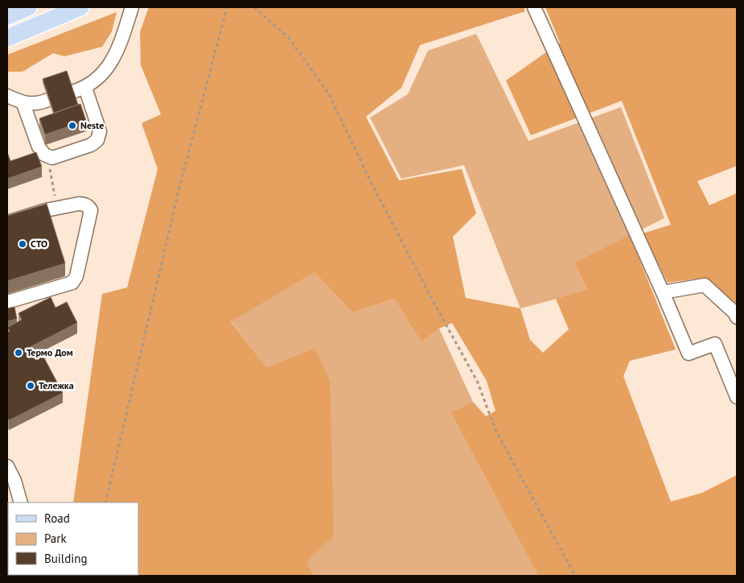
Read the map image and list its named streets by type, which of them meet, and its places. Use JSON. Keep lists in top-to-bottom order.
{
  "places": [
    "Neste",
    "СТО",
    "Термо Дом",
    "Тележка"
  ],
  "legend": ["Road", "Park", "Building"]
}
